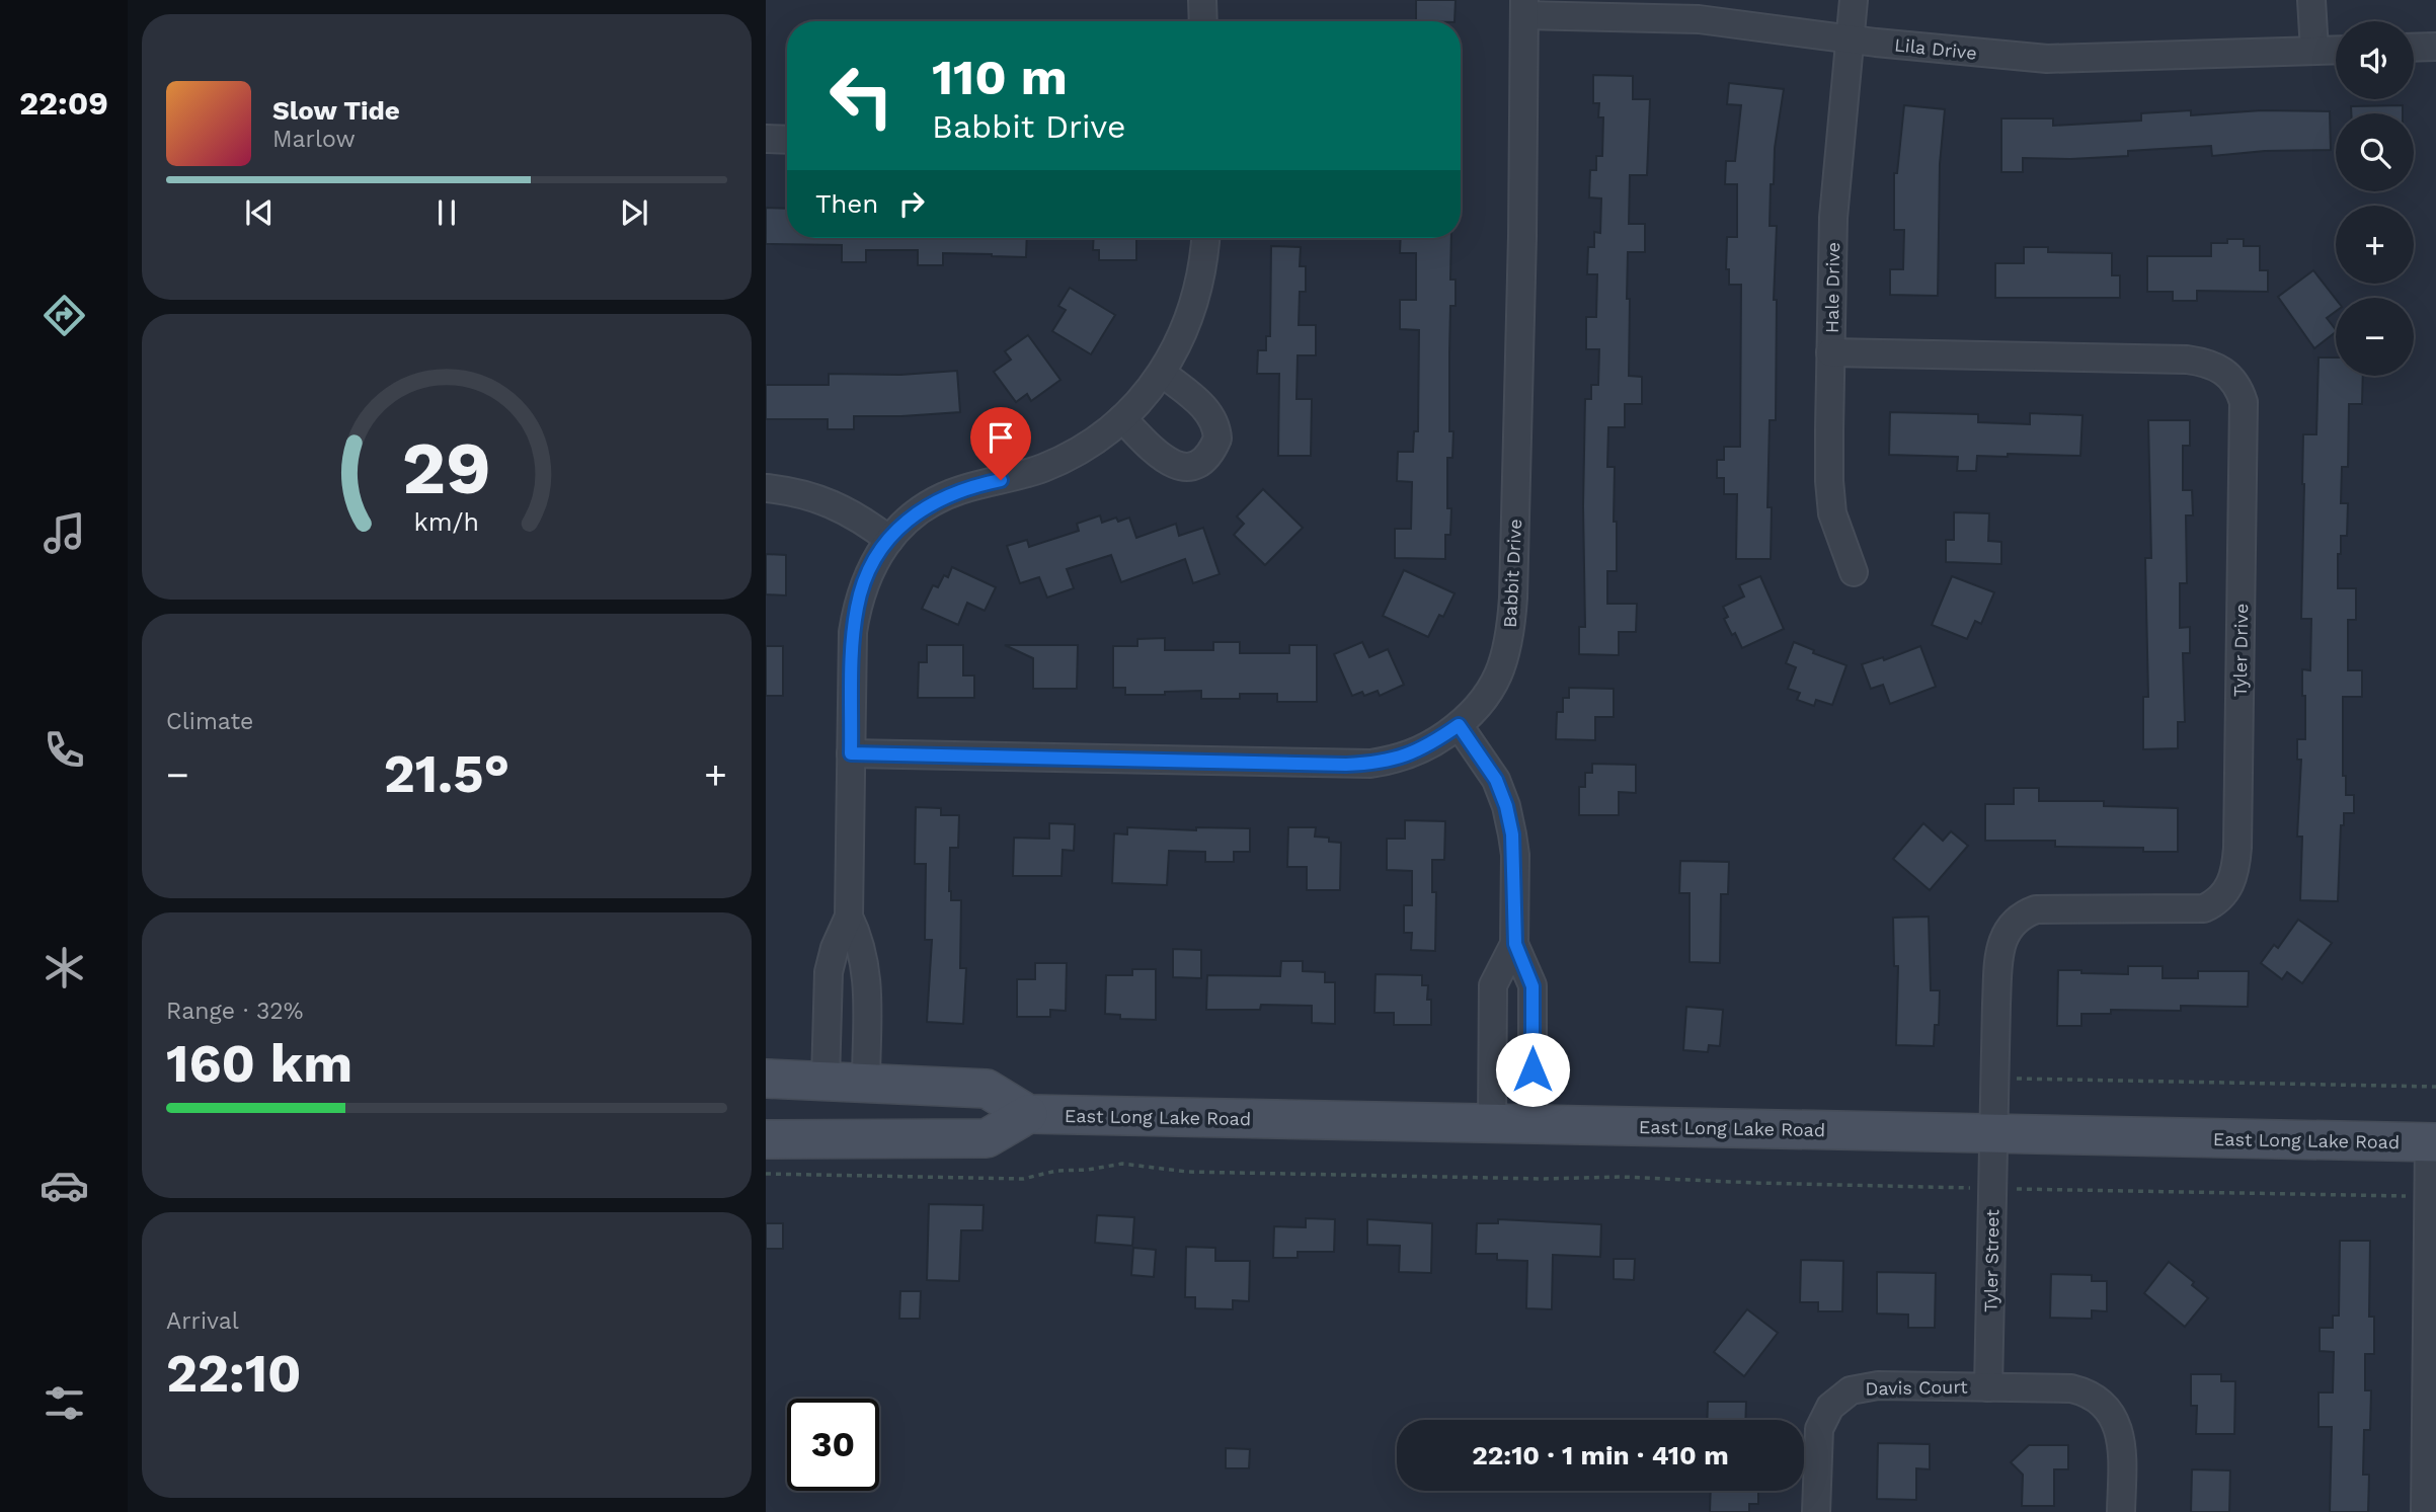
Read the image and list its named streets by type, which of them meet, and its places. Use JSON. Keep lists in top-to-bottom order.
{
  "streets": {
    "main road": ["East Long Lake Road"],
    "street": [
      "Lila Drive",
      "Hale Drive",
      "Babbit Drive",
      "Tyler Drive",
      "Tyler Street",
      "Davis Court"
    ]
  },
  "crossings": [
    ["Lila Drive", "Hale Drive"],
    ["Lila Drive", "Babbit Drive"],
    ["Hale Drive", "Tyler Drive"],
    ["Tyler Drive", "East Long Lake Road"],
    ["Tyler Drive", "Tyler Street"],
    ["East Long Lake Road", "Tyler Street"],
    ["Tyler Street", "Davis Court"]
  ],
  "page": {
    "tabs": "22:09",
    "map_buttons": ["+", "−"],
    "turn": ["110 m", "Babbit Drive"],
    "song": ["Slow Tide", "Marlow"],
    "then": "Then",
    "tile": [
      "Climate",
      ["Range · 32%", "160 km"],
      ["Arrival", "22:10"]
    ],
    "heat": ["−", "21.5°", "+"],
    "limit": "30",
    "trip": "22:10 · 1 min · 410 m",
    "gauge": ["29", "km/h"]
  }
}
